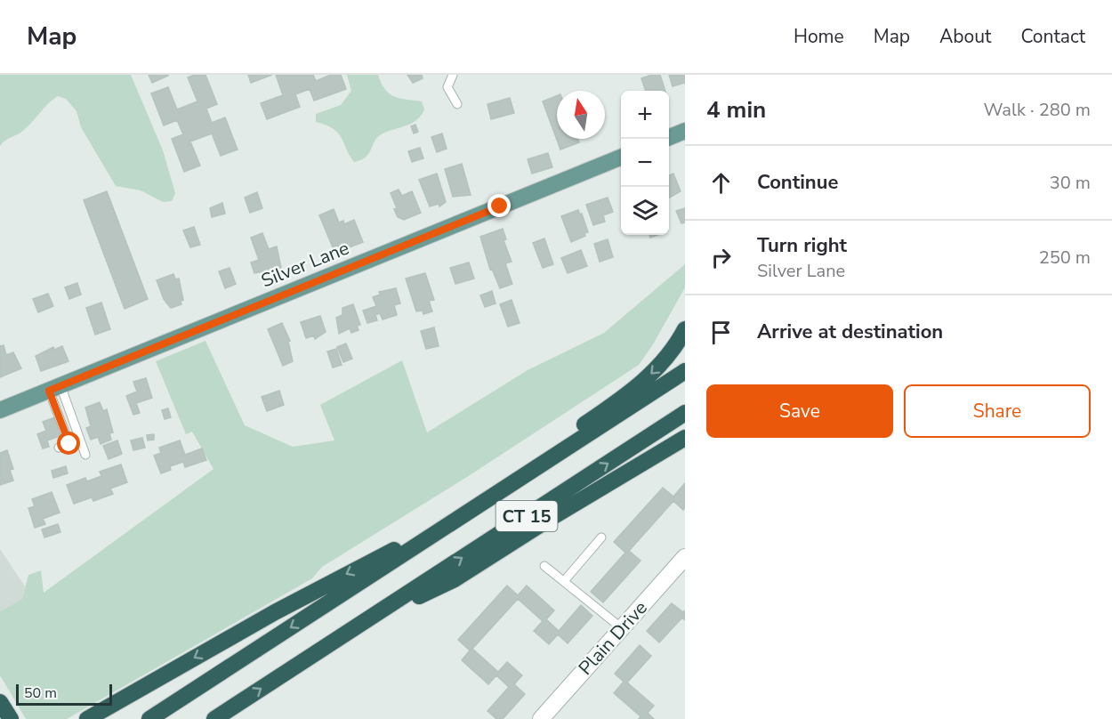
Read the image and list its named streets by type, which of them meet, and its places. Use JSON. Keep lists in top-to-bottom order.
{
  "streets": {
    "highway": ["CT 15"],
    "main road": ["Silver Lane"],
    "street": ["Plain Drive"]
  },
  "scale_bar": "50 m",
  "north": "top",
  "page": {
    "header": "Map",
    "nav": [
      "Home",
      "Map",
      "About",
      "Contact"
    ],
    "heading": ["4 min", "Walk · 280 m"],
    "map_buttons": ["+", "−"],
    "list": [
      ["Continue", "30 m"],
      ["Turn right", "Silver Lane", "250 m"],
      "Arrive at destination"
    ],
    "buttons": ["Save", "Share"],
    "scale": "50 m"
  }
}
